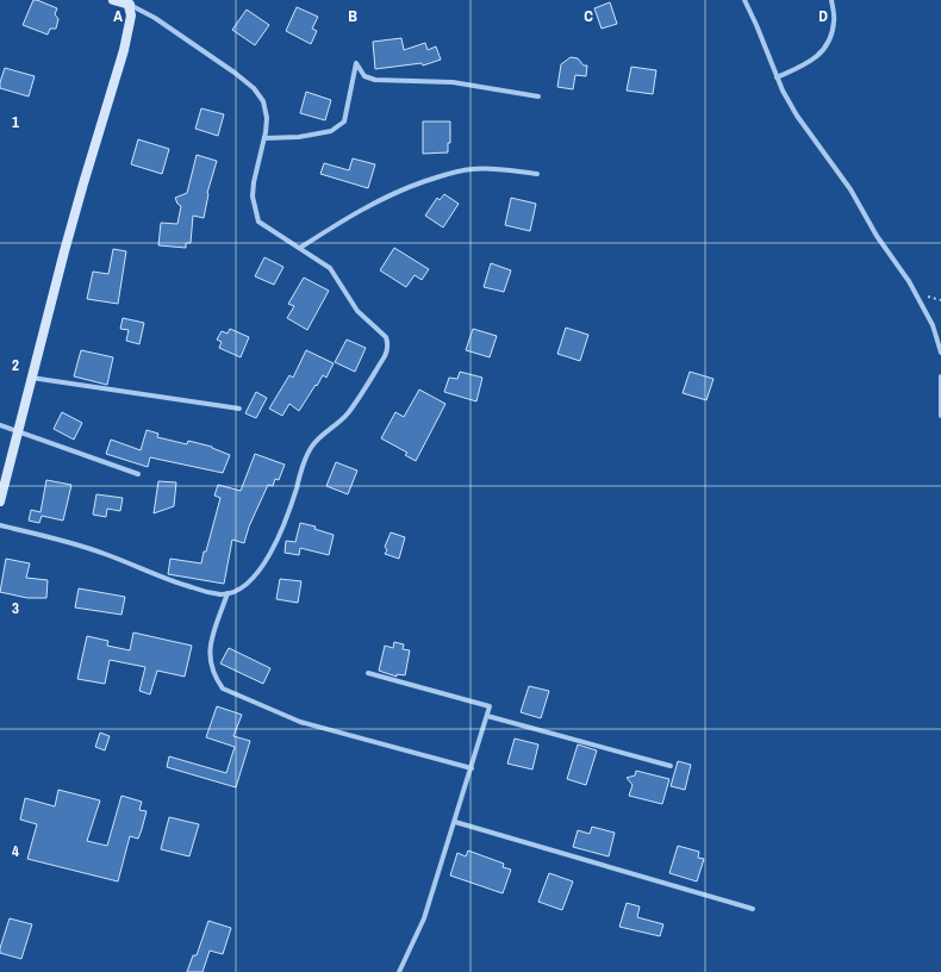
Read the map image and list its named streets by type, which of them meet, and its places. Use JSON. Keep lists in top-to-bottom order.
{
  "grid": {
    "columns": [
      "A",
      "B",
      "C",
      "D"
    ],
    "rows": [
      "1",
      "2",
      "3",
      "4"
    ]
  }
}
